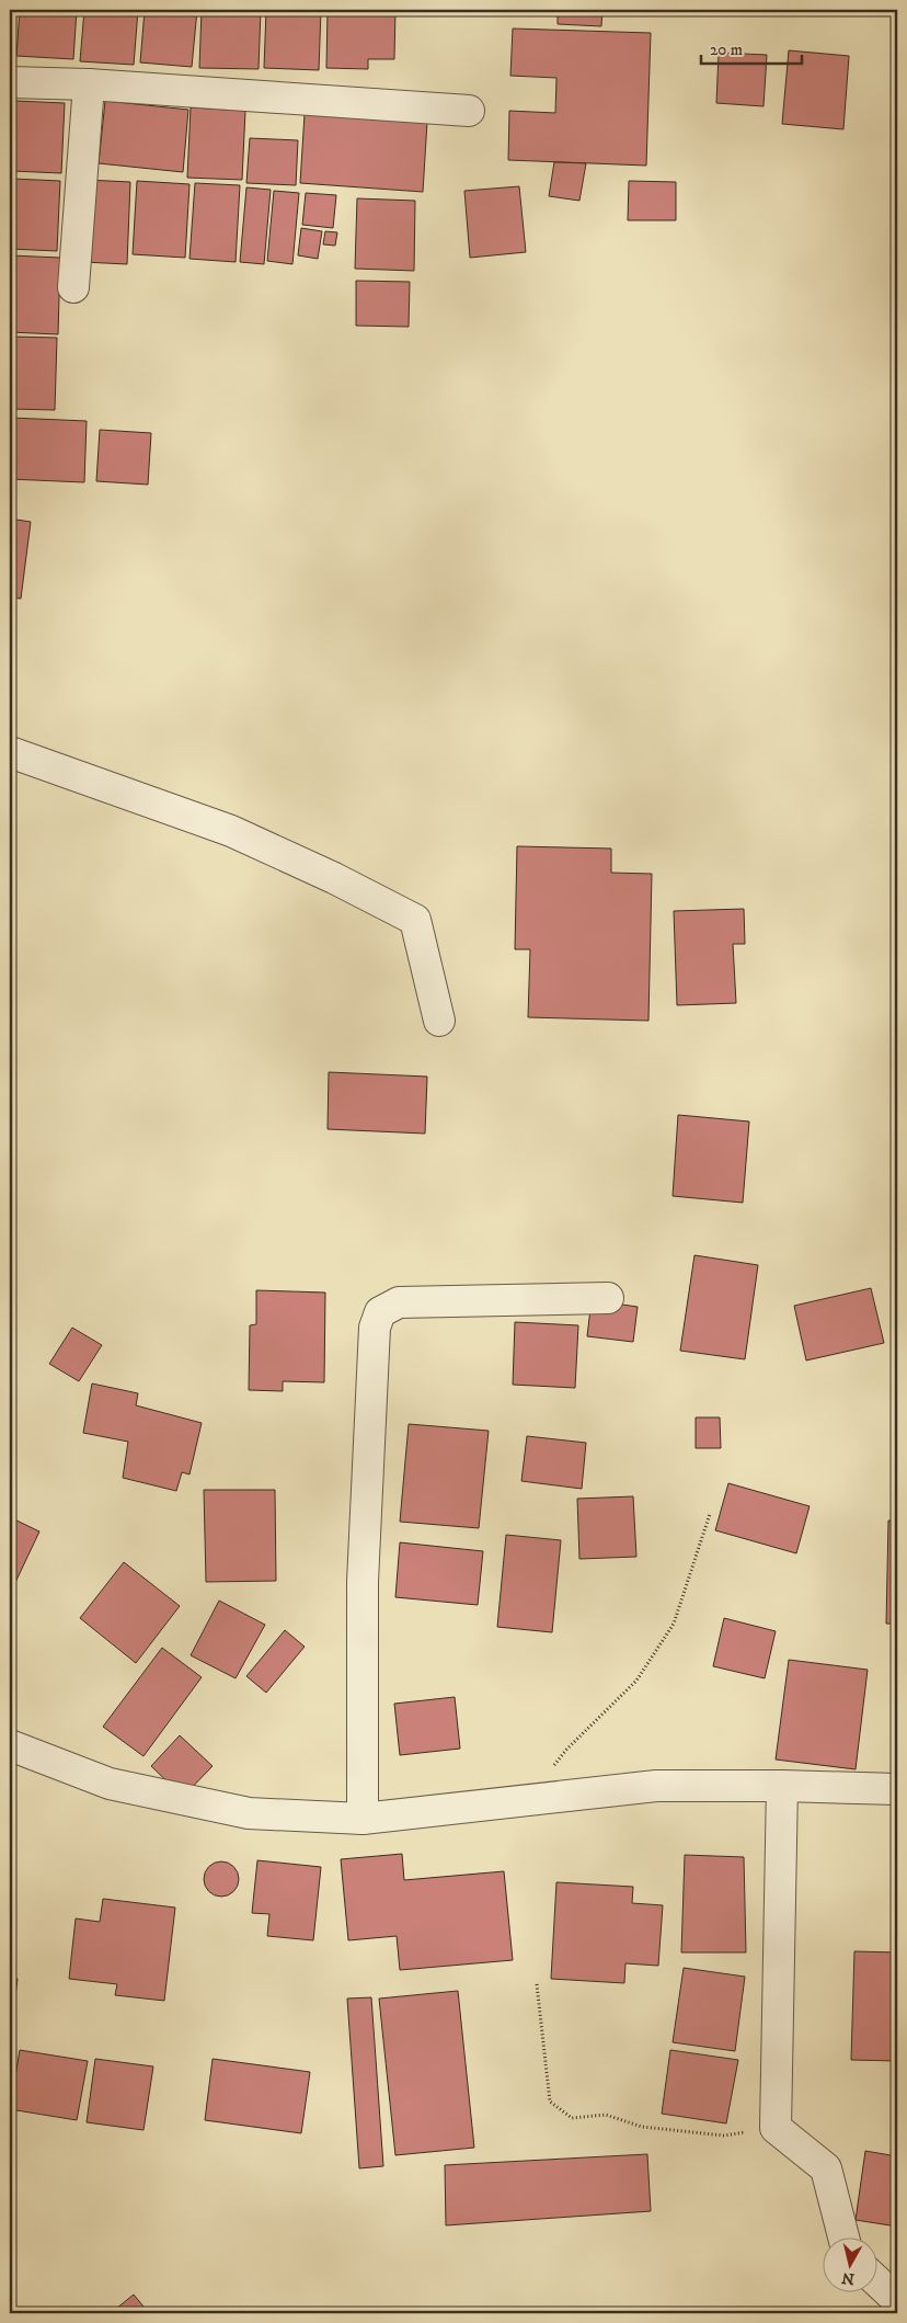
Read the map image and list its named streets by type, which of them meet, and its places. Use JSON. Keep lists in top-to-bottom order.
{
  "scale_bar": "20 m",
  "north": "bottom"
}
